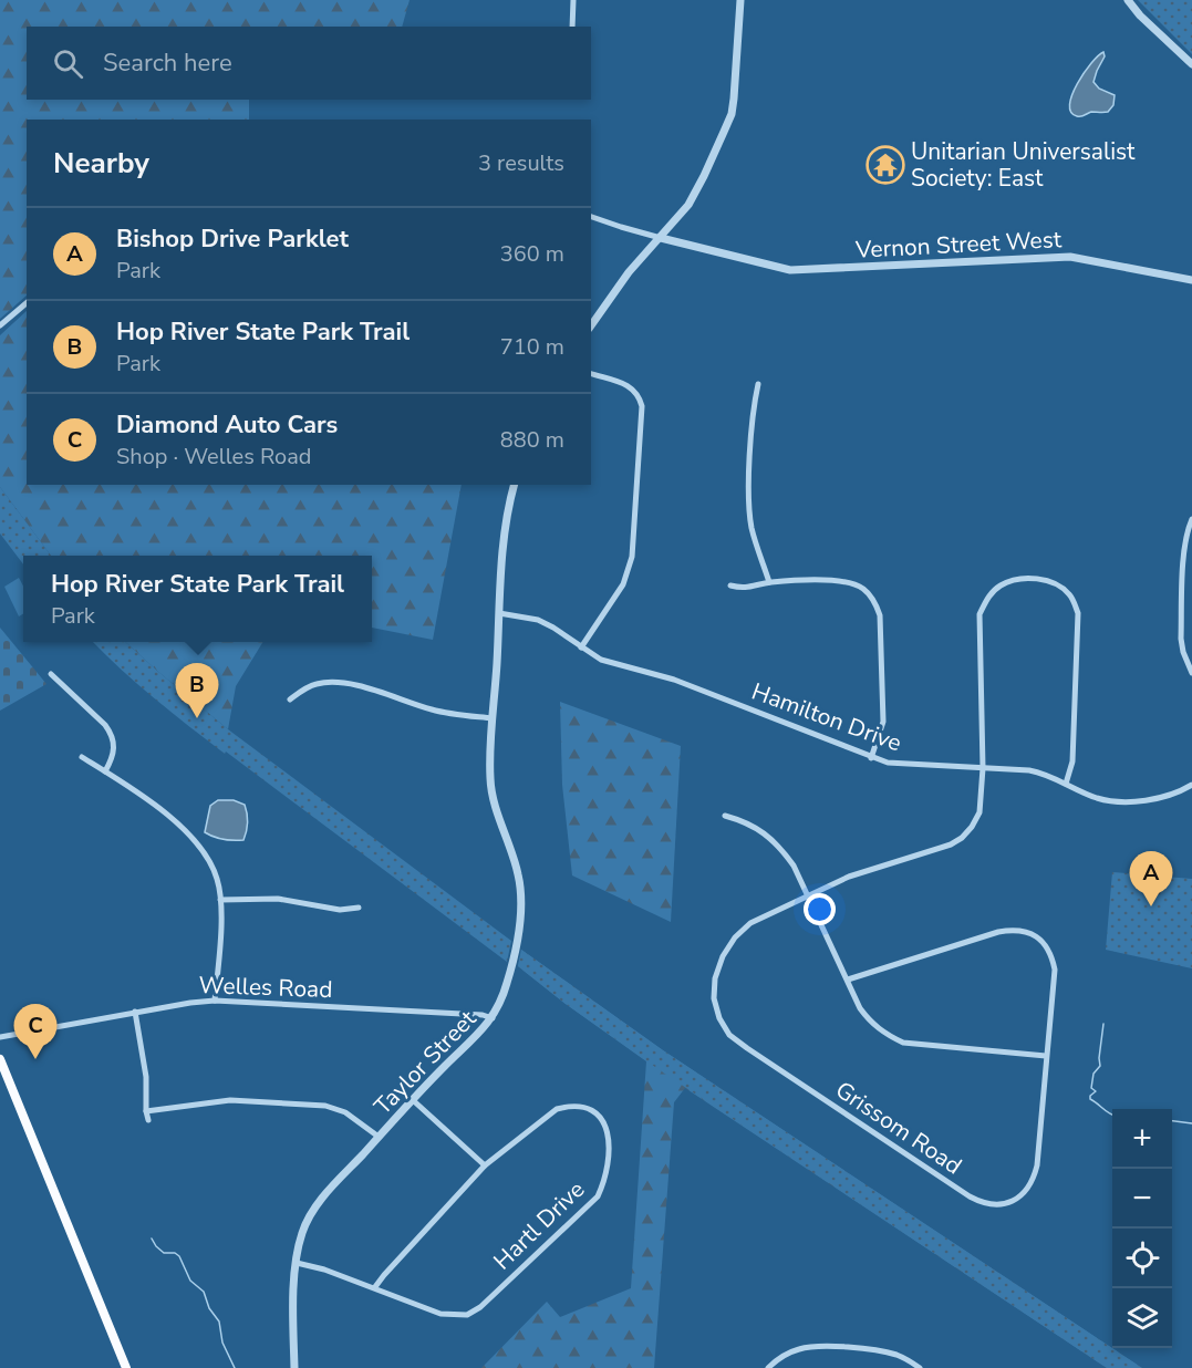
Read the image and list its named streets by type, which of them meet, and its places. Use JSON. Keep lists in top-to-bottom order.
{
  "streets": {
    "street": [
      "Vernon Street West",
      "Hamilton Drive",
      "Welles Road",
      "Taylor Street",
      "Grissom Road",
      "Hartl Drive"
    ]
  },
  "crossings": [
    ["Hamilton Drive", "Taylor Street"],
    ["Hamilton Drive", "Grissom Road"],
    ["Welles Road", "Taylor Street"],
    ["Taylor Street", "Hartl Drive"]
  ],
  "places": {
    "temple": ["Unitarian Universalist Society: East"]
  },
  "page": {
    "search": "Search here",
    "heading": ["Nearby", "3 results"],
    "list": [
      {
        "mark": "A",
        "name": "Bishop Drive Parklet",
        "note": "Park",
        "value": "360 m"
      },
      {
        "mark": "B",
        "name": "Hop River State Park Trail",
        "note": "Park",
        "value": "710 m"
      },
      {
        "mark": "C",
        "name": "Diamond Auto Cars",
        "note": "Shop · Welles Road",
        "value": "880 m"
      }
    ],
    "popup": ["Hop River State Park Trail", "Park"],
    "pins": ["B", "A", "C"],
    "map_buttons": ["+", "−"]
  }
}
